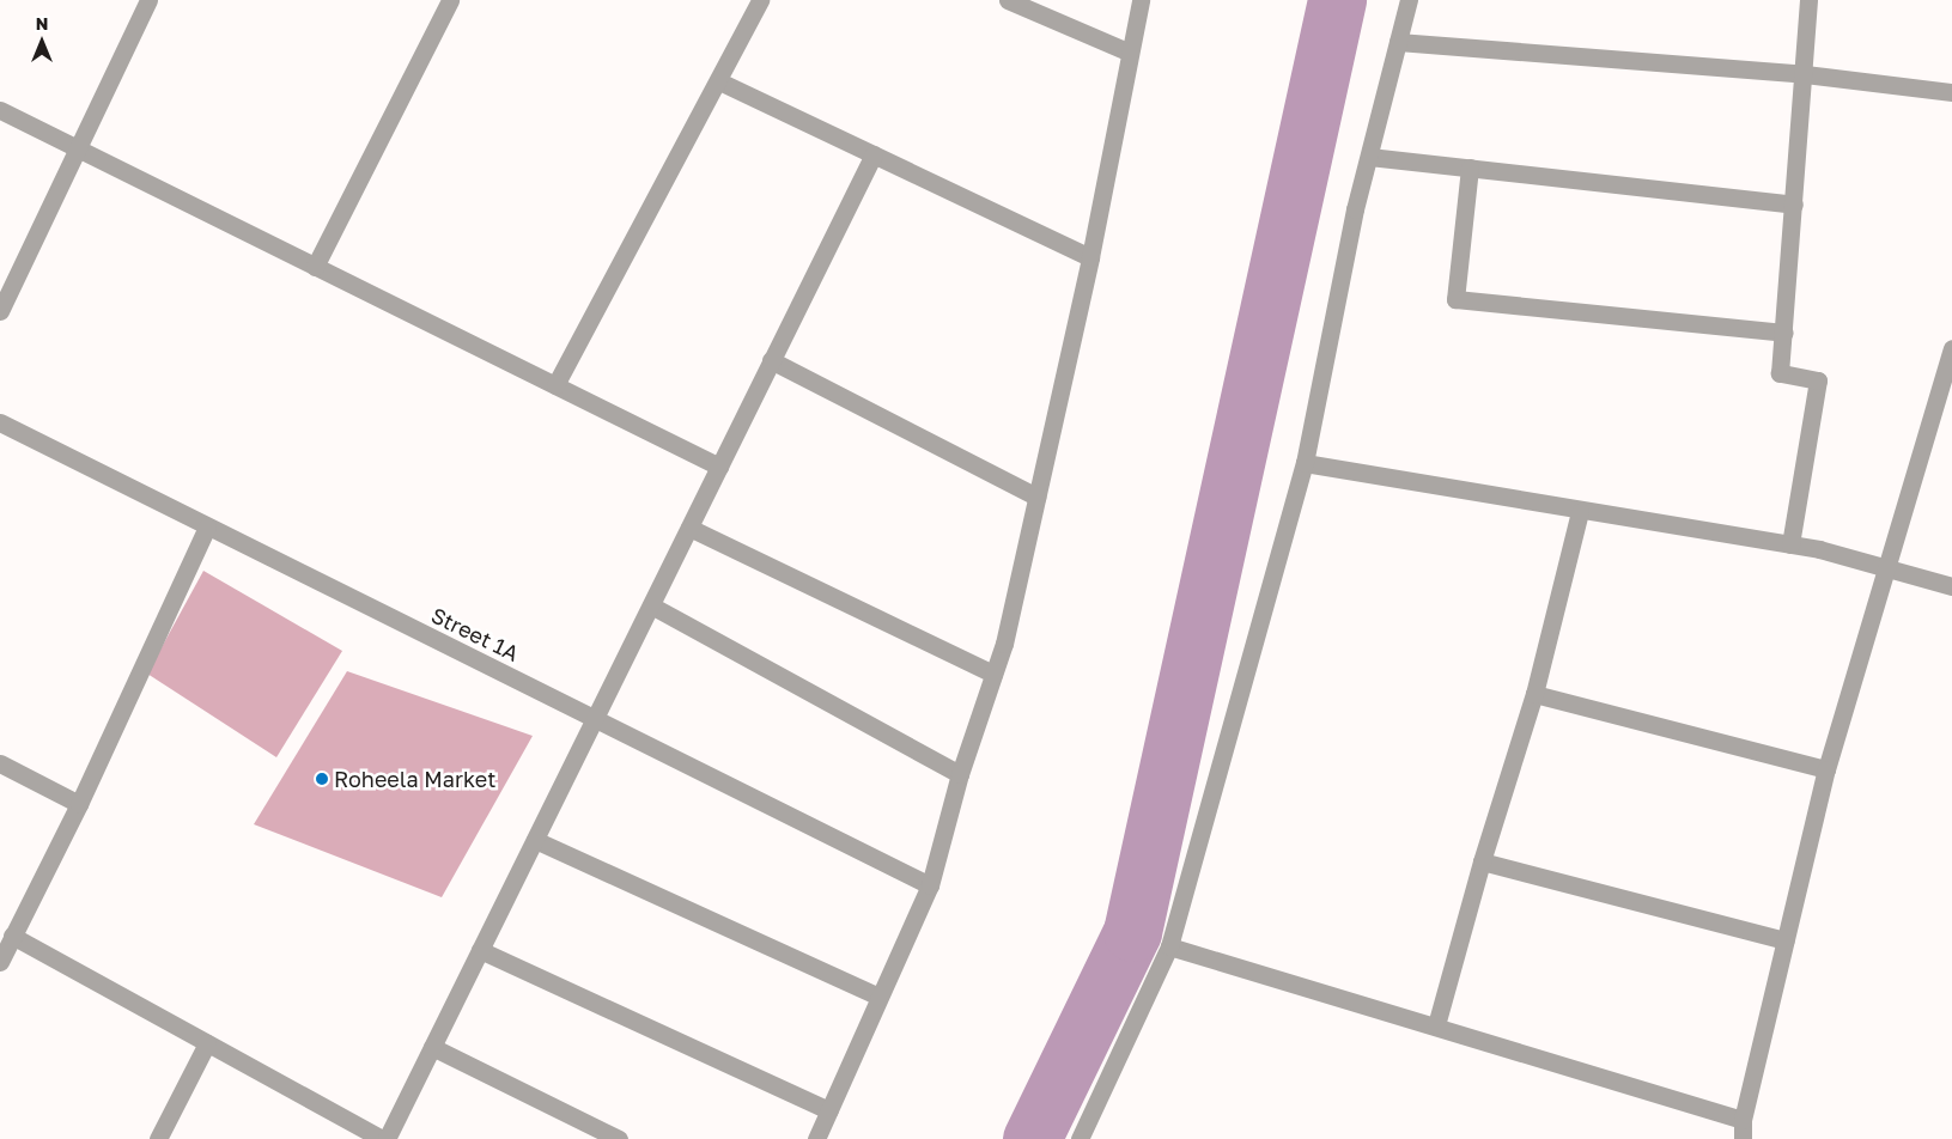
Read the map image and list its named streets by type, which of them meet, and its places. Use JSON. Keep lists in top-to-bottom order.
{
  "streets": {
    "street": ["Street 1A"]
  },
  "places": ["Roheela Market"],
  "north": "top"
}
